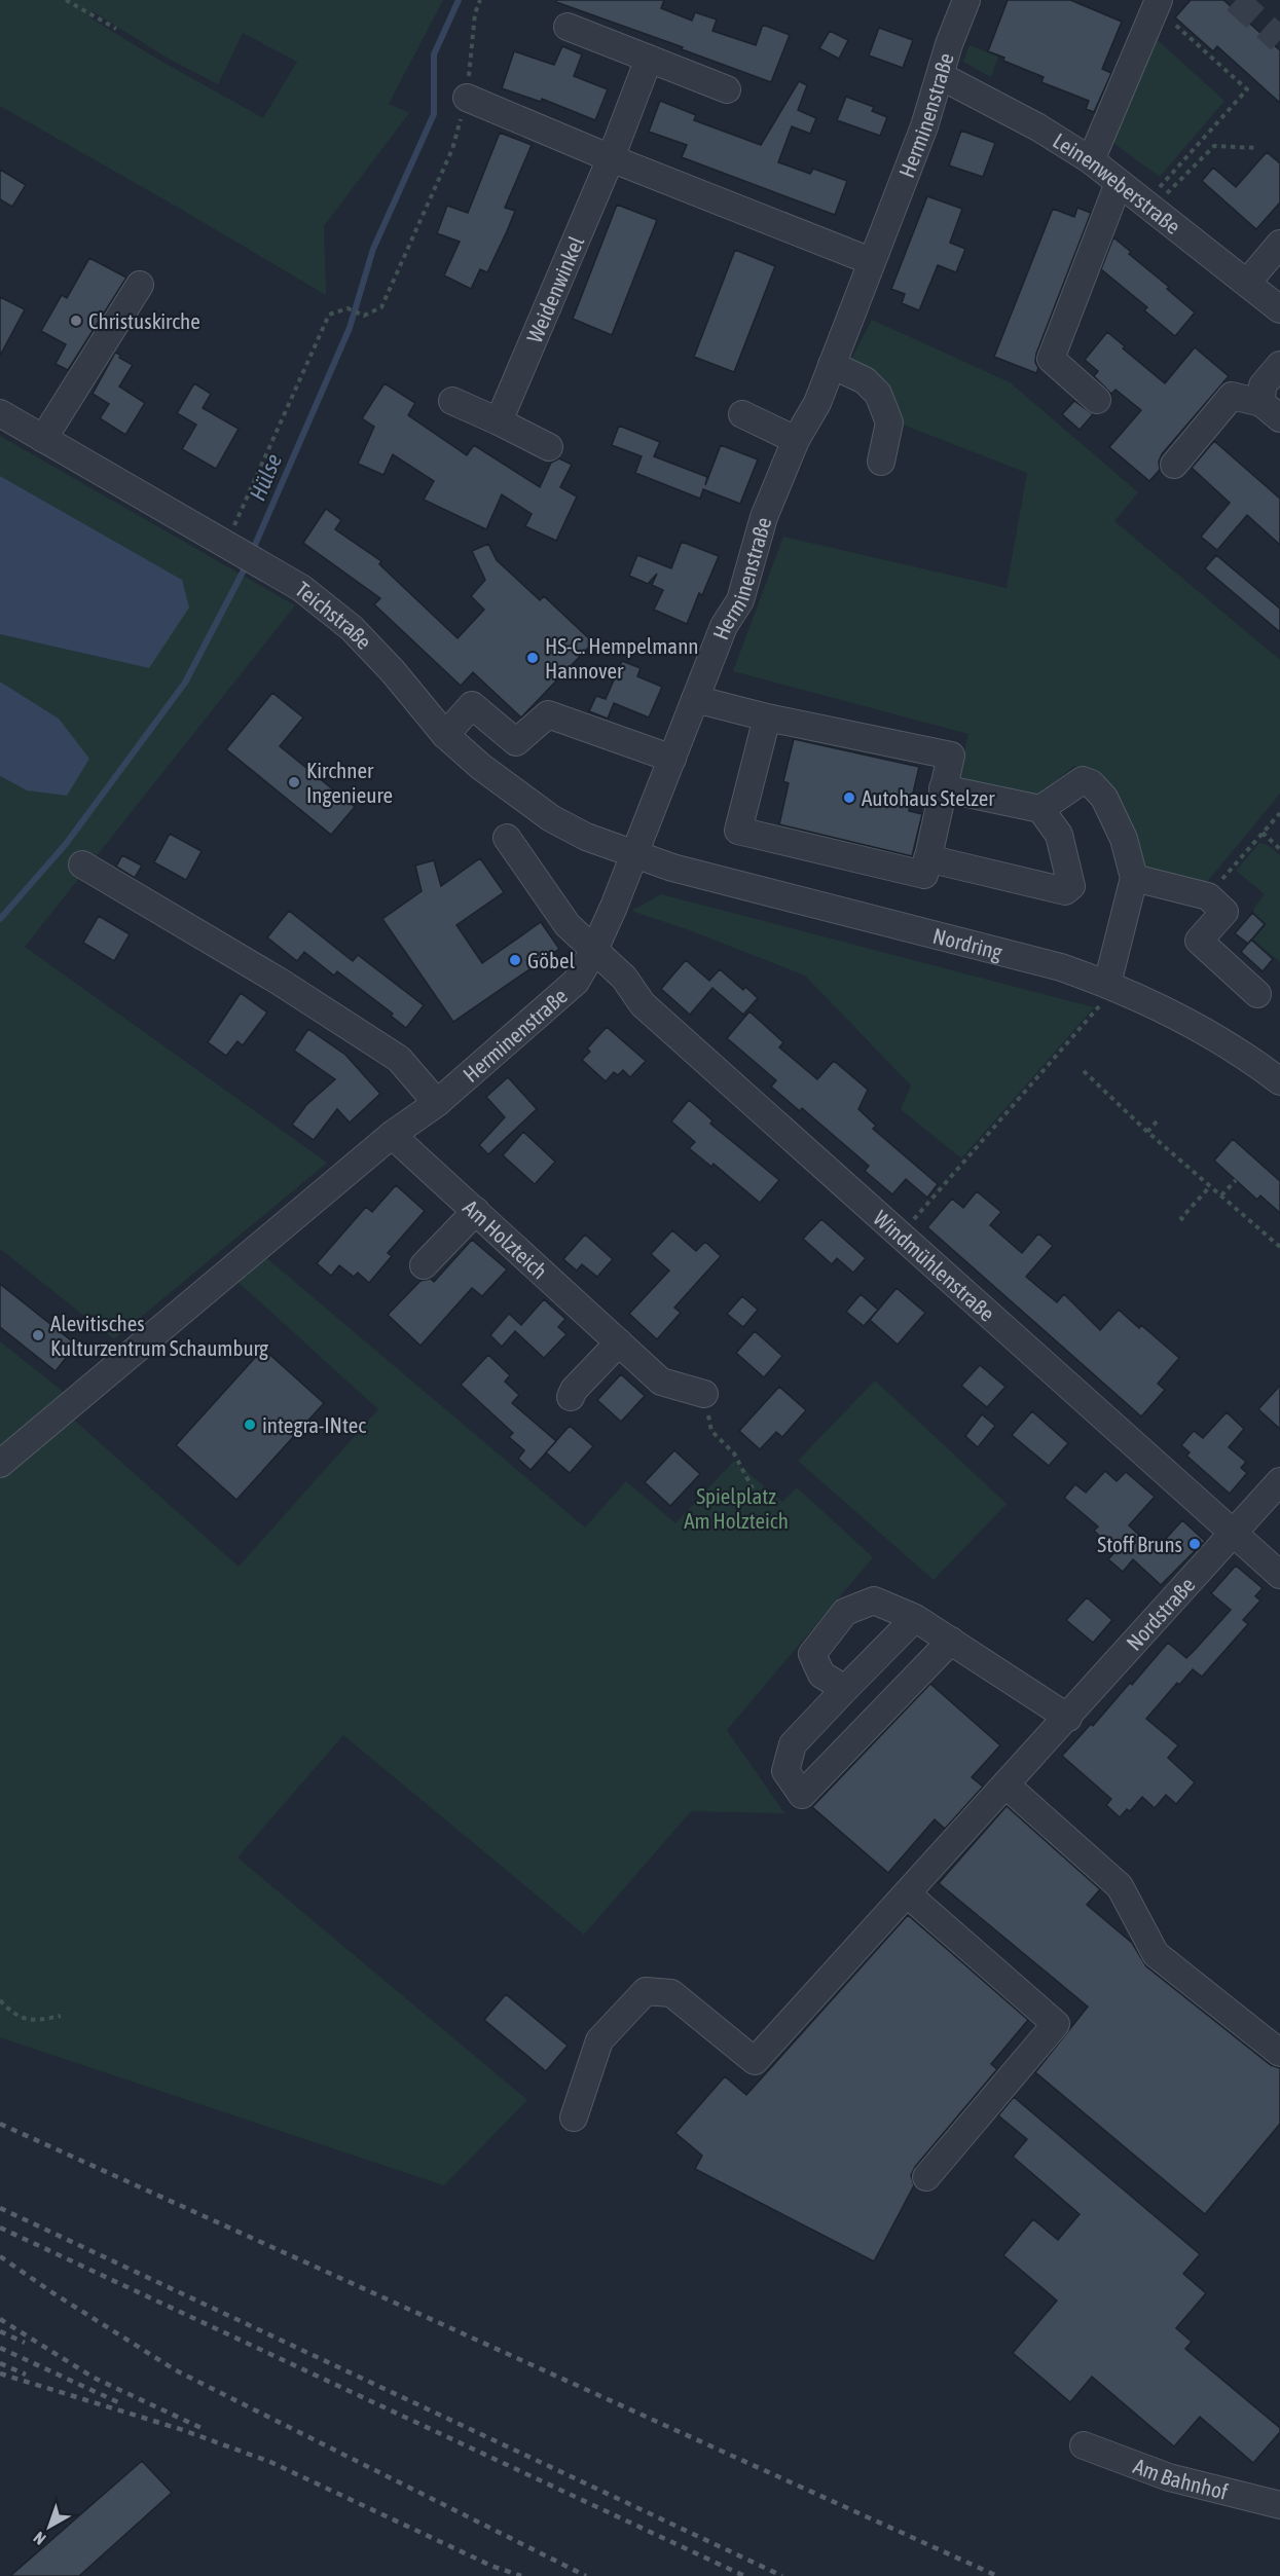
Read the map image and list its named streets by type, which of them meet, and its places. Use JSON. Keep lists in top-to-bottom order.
{
  "streets": {
    "street": [
      "Herminenstraße",
      "Leinenweberstraße",
      "Weidenwinkel",
      "Teichstraße",
      "Nordring",
      "Am Holzteich",
      "Windmühlenstraße",
      "Nordstraße",
      "Am Bahnhof"
    ]
  },
  "crossings": [
    ["Herminenstraße", "Leinenweberstraße"],
    ["Herminenstraße", "Teichstraße"],
    ["Herminenstraße", "Nordring"],
    ["Herminenstraße", "Am Holzteich"],
    ["Herminenstraße", "Windmühlenstraße"],
    ["Teichstraße", "Nordring"],
    ["Windmühlenstraße", "Nordstraße"]
  ],
  "water": ["Hülse"],
  "parks": ["Spielplatz Am Holzteich"],
  "places": [
    "Christuskirche",
    "HS-C. Hempelmann Hannover",
    "Kirchner Ingenieure",
    "Autohaus Stelzer",
    "Göbel",
    "Alevitisches Kulturzentrum Schaumburg",
    "integra-INtec",
    "Stoff Bruns"
  ],
  "north": "bottom left"
}
